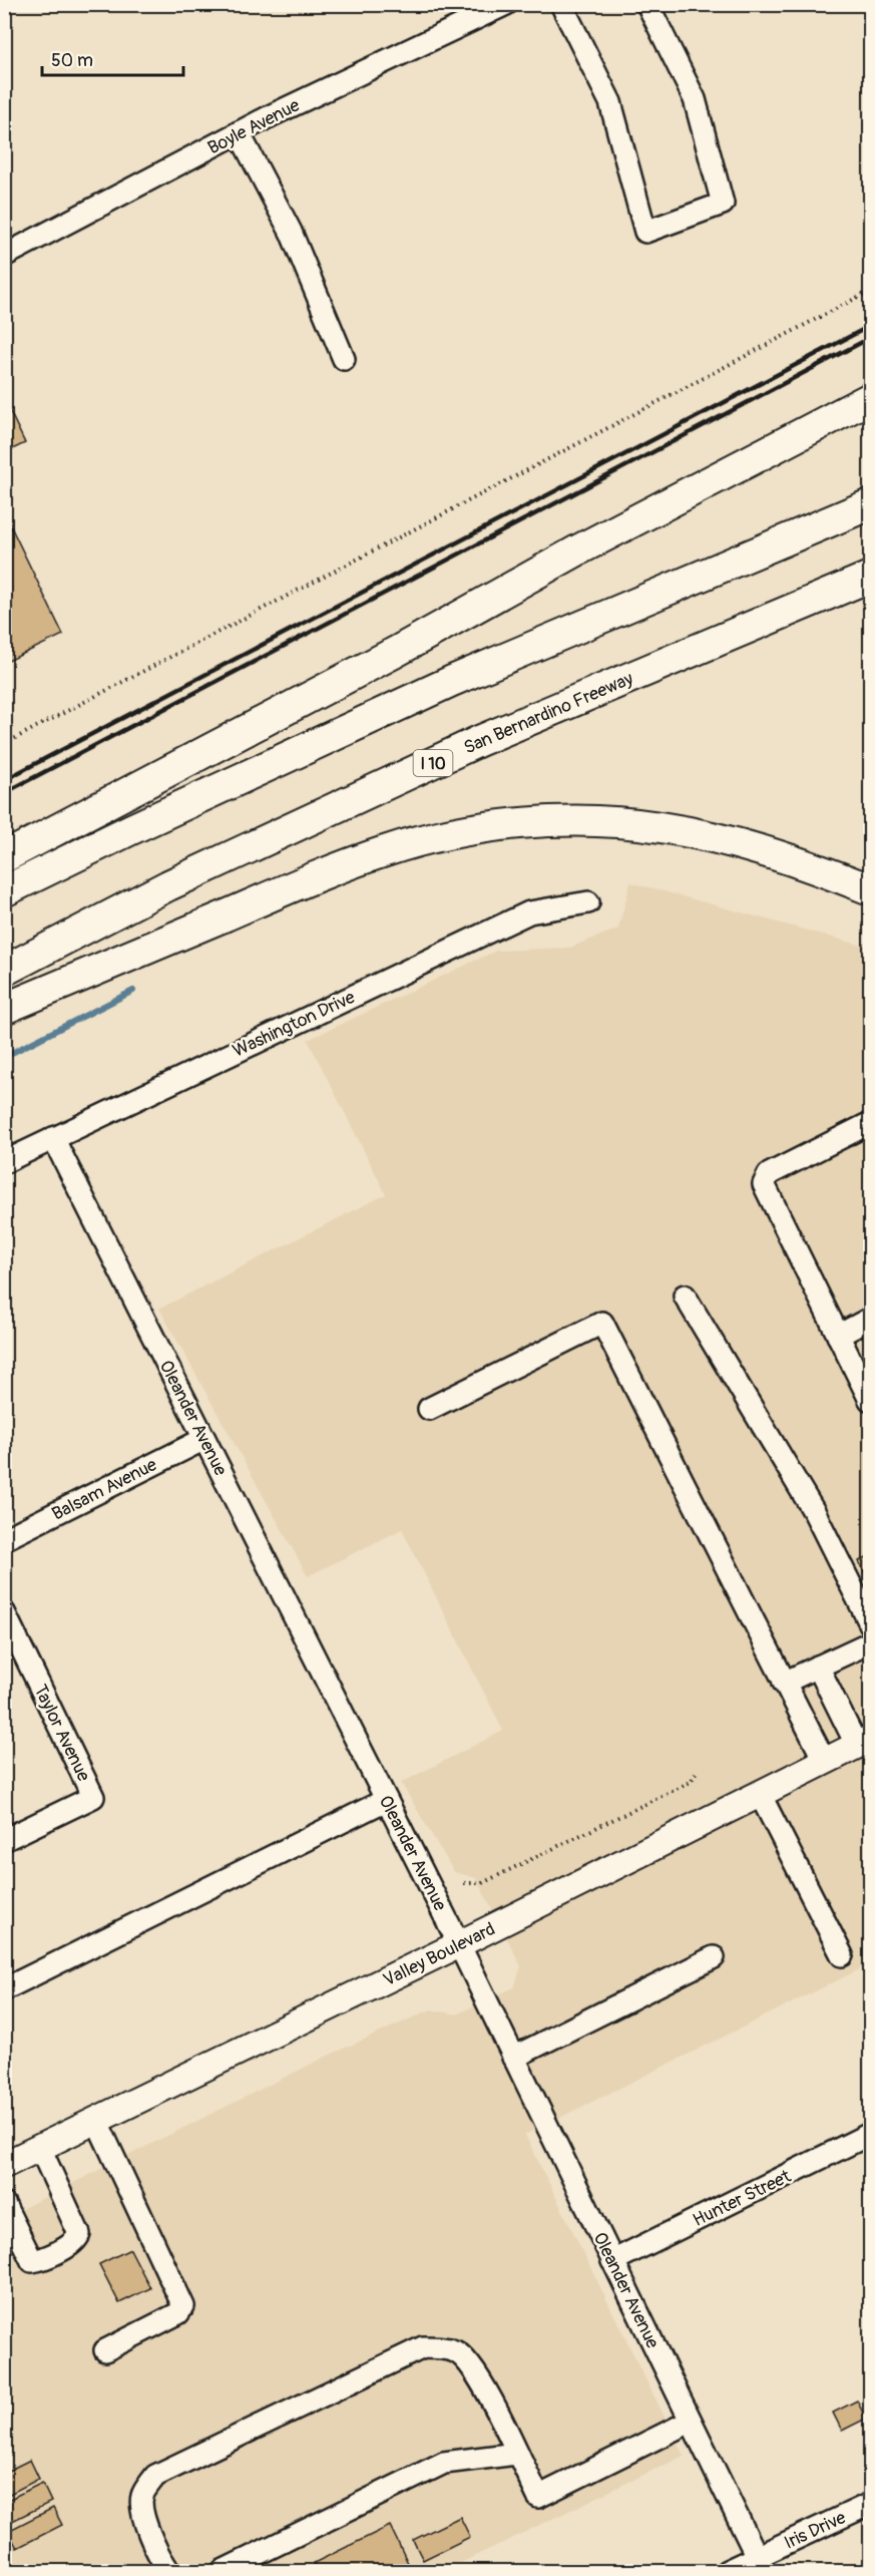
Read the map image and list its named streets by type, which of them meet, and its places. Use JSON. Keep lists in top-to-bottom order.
{
  "streets": {
    "highway": ["San Bernardino Freeway", "I 10"],
    "main road": ["Valley Boulevard"],
    "street": [
      "Boyle Avenue",
      "Washington Drive",
      "Oleander Avenue",
      "Balsam Avenue",
      "Taylor Avenue",
      "Hunter Street",
      "Iris Drive"
    ]
  },
  "crossings": [
    ["Washington Drive", "Oleander Avenue"],
    ["Oleander Avenue", "Balsam Avenue"],
    ["Oleander Avenue", "Valley Boulevard"],
    ["Oleander Avenue", "Hunter Street"],
    ["Oleander Avenue", "Iris Drive"]
  ],
  "scale_bar": "50 m"
}
